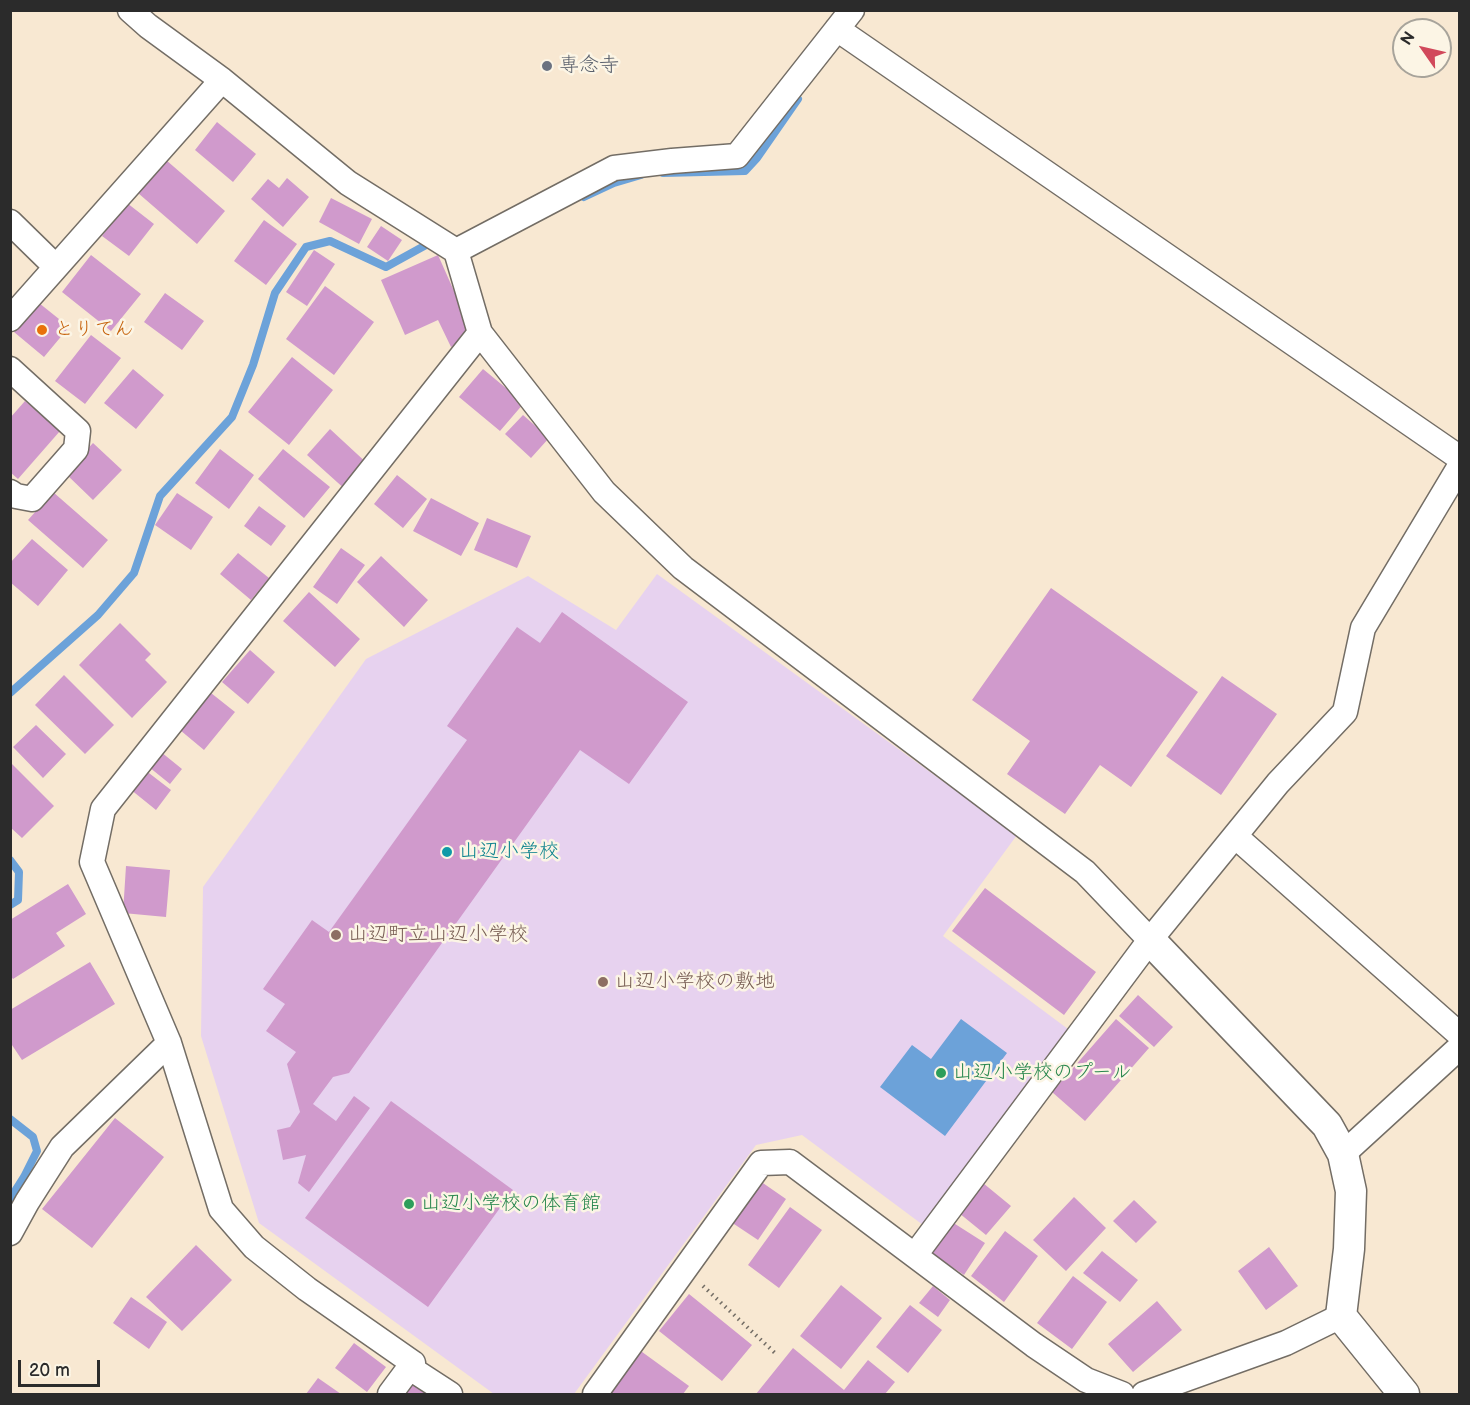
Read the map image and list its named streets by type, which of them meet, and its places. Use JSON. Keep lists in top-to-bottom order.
{
  "places": [
    "専念寺",
    "とりてん",
    "山辺小学校",
    "山辺町立山辺小学校",
    "山辺小学校の敷地",
    "山辺小学校のプール",
    "山辺小学校の体育館"
  ],
  "scale_bar": "20 m",
  "north": "top left"
}
